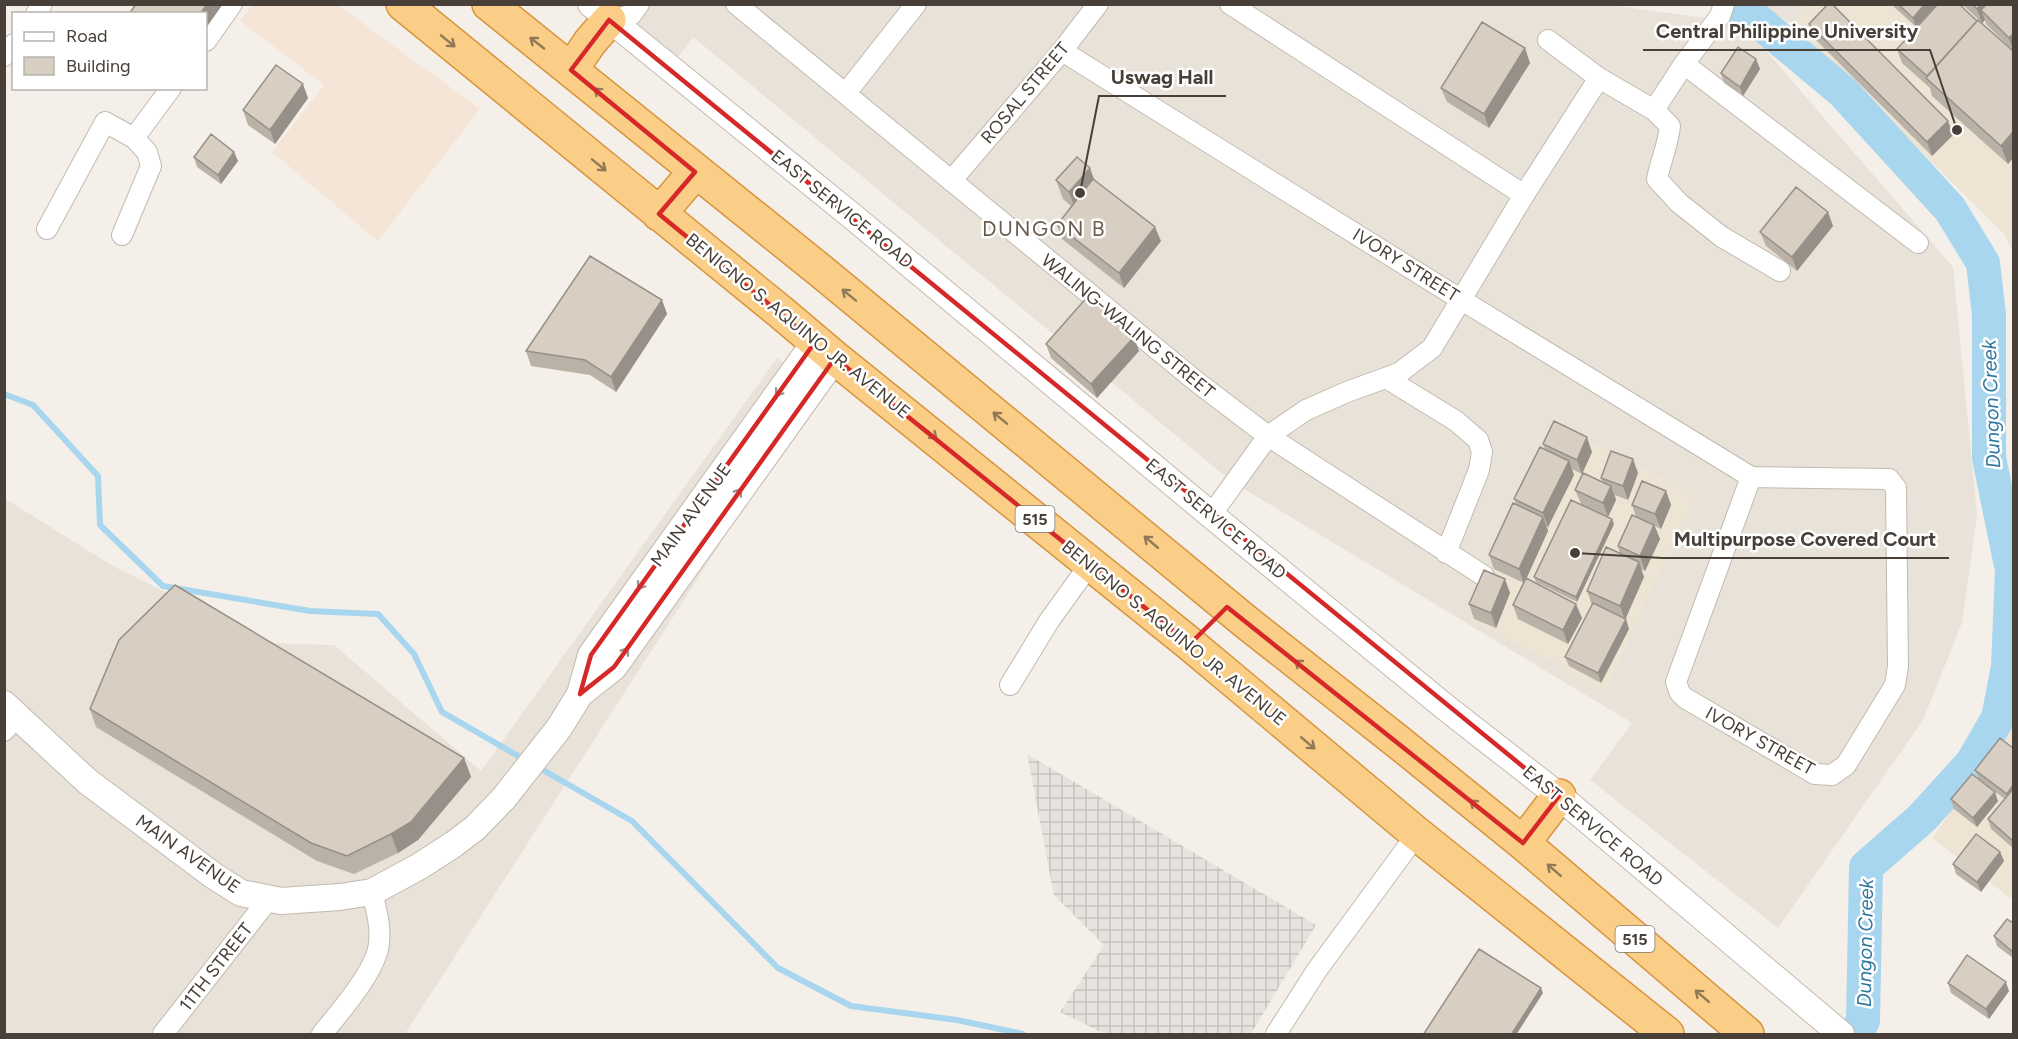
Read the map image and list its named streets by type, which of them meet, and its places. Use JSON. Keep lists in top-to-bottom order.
{
  "streets": {
    "highway": ["BENIGNO S. AQUINO JR. AVENUE", "515"],
    "street": [
      "ROSAL STREET",
      "EAST SERVICE ROAD",
      "IVORY STREET",
      "WALING-WALING STREET",
      "MAIN AVENUE",
      "11TH STREET"
    ]
  },
  "crossings": [
    ["ROSAL STREET", "IVORY STREET"],
    ["ROSAL STREET", "WALING-WALING STREET"],
    ["BENIGNO S. AQUINO JR. AVENUE", "MAIN AVENUE"],
    ["MAIN AVENUE", "11TH STREET"]
  ],
  "districts": ["DUNGON B"],
  "water": ["Dungon Creek"],
  "places": ["Central Philippine University", "Uswag Hall", "Multipurpose Covered Court"],
  "legend": ["Road", "Building"]
}
